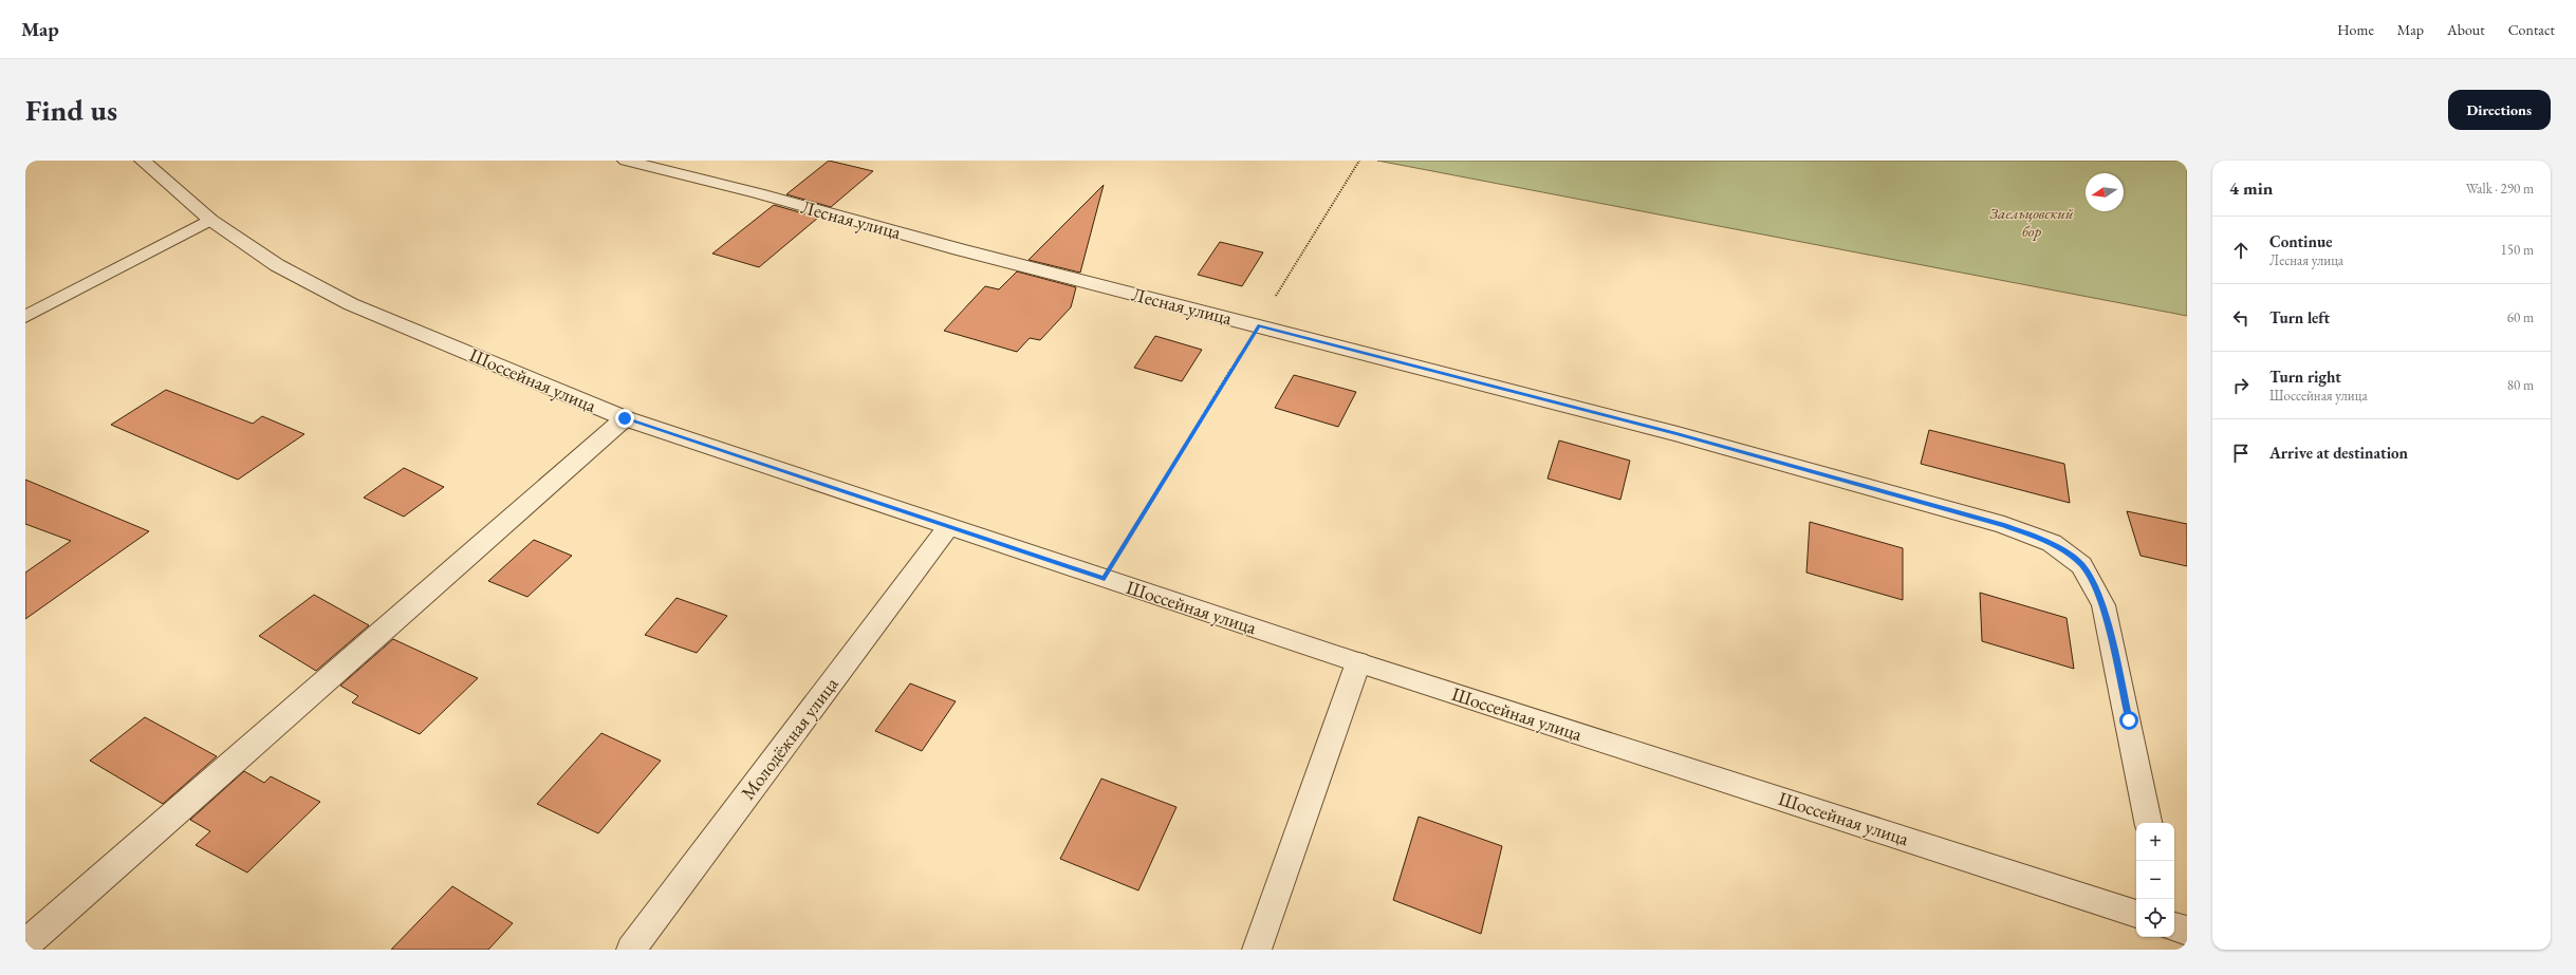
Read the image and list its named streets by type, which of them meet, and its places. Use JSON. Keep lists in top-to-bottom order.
{
  "streets": {
    "street": ["Лесная улица", "Шоссейная улица", "Молодёжная улица"]
  },
  "crossings": [
    ["Шоссейная улица", "Молодёжная улица"]
  ],
  "parks": ["Заельцовский бор"],
  "north": "left",
  "page": {
    "header": "Map",
    "nav": [
      "Home",
      "Map",
      "About",
      "Contact"
    ],
    "buttons": "Directions",
    "title": "Find us",
    "heading": ["4 min", "Walk · 290 m"],
    "list": [
      ["Continue", "Лесная улица", "150 m"],
      ["Turn left", "60 m"],
      ["Turn right", "Шоссейная улица", "80 m"],
      "Arrive at destination"
    ],
    "map_buttons": ["+", "−"]
  }
}
